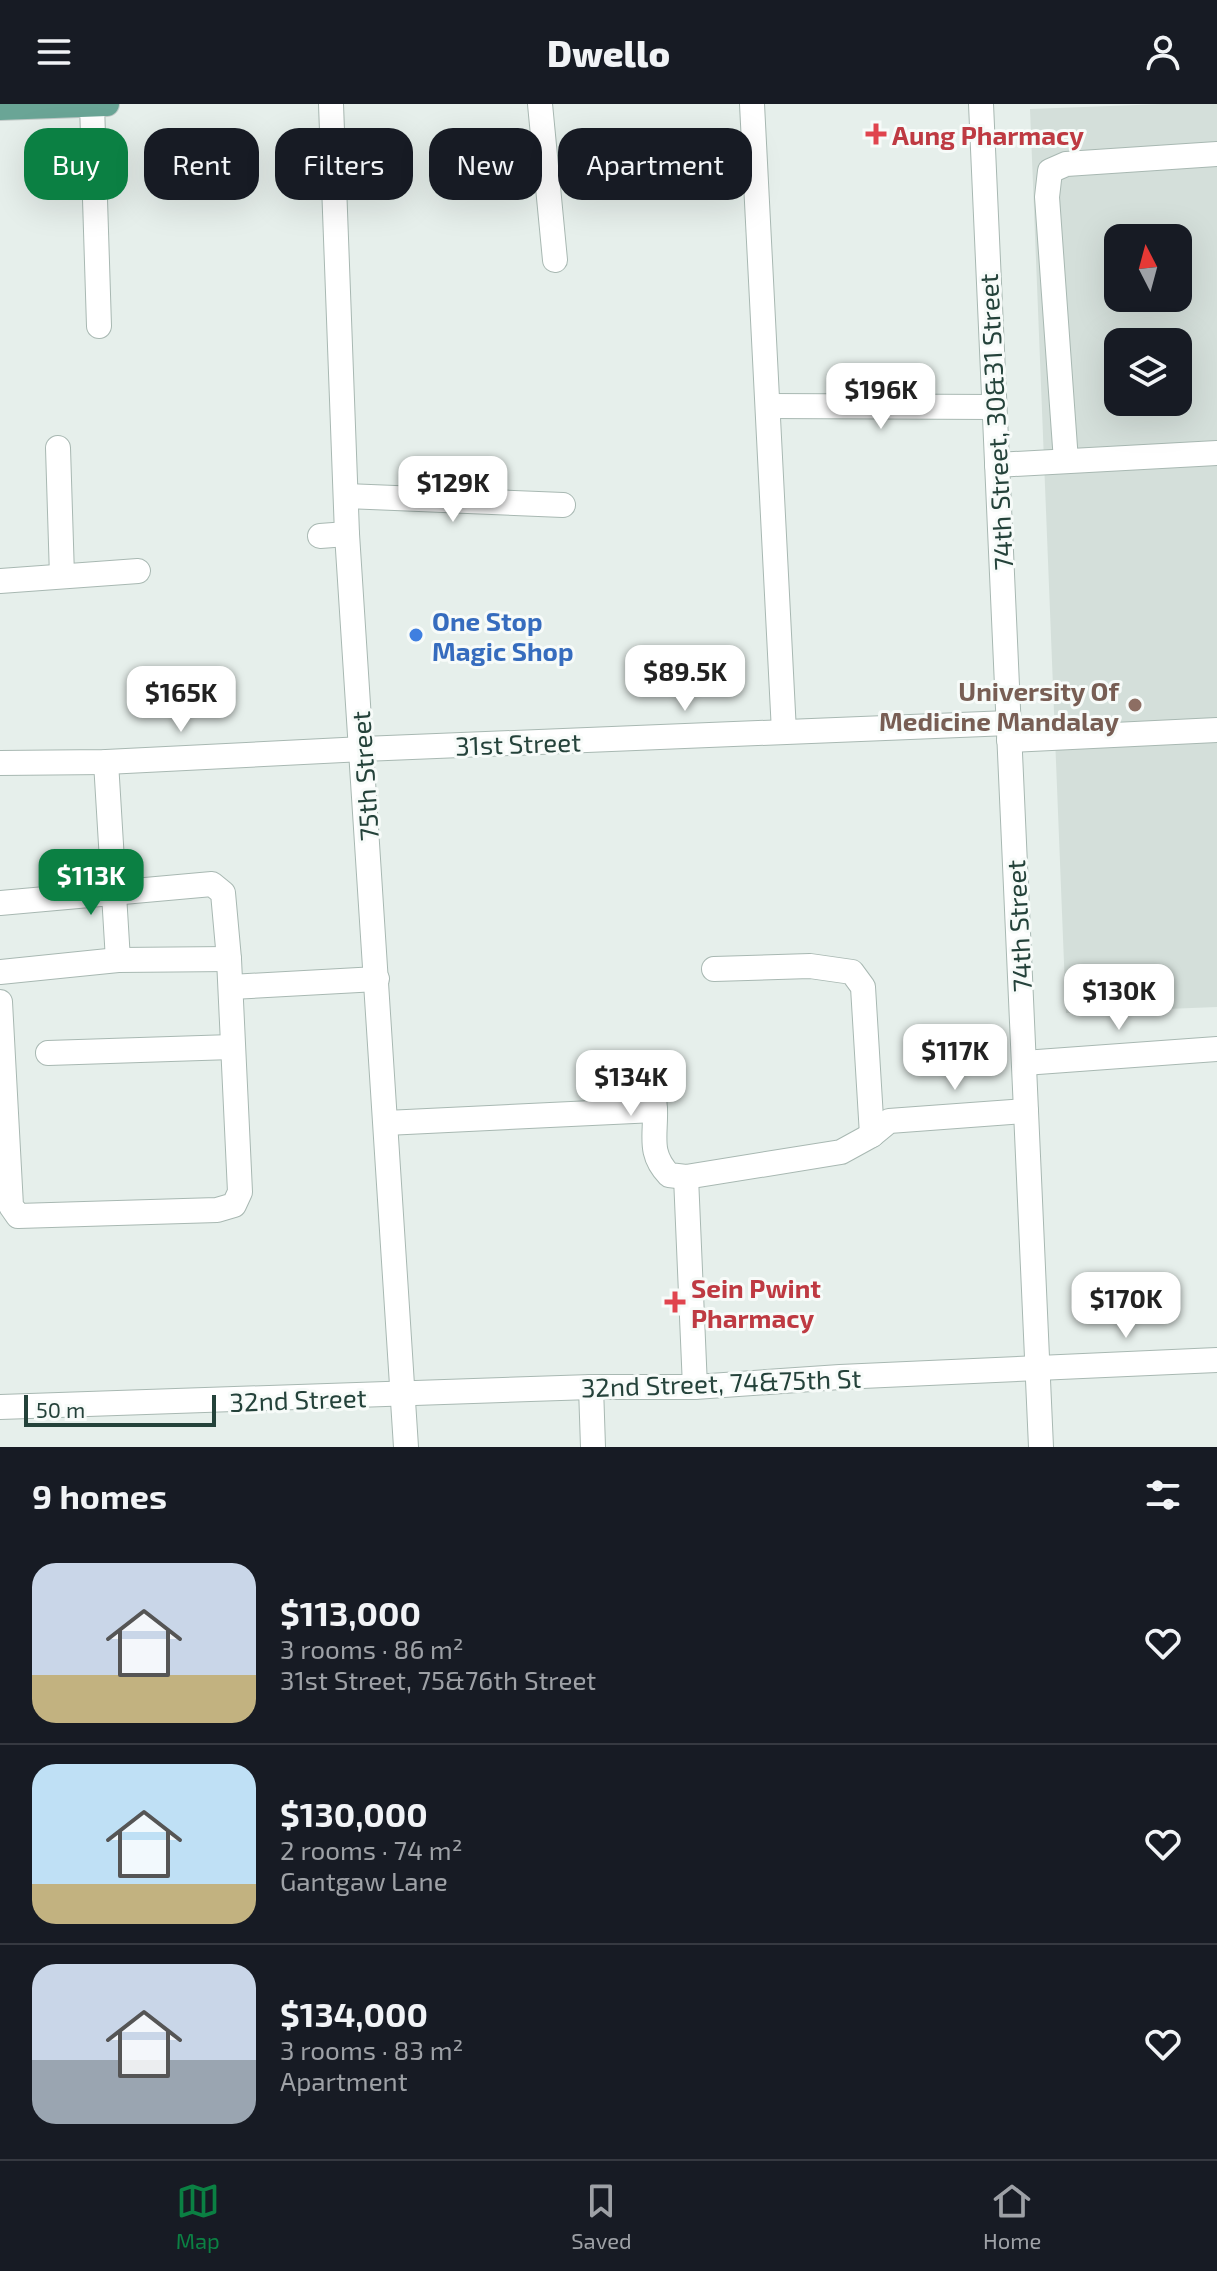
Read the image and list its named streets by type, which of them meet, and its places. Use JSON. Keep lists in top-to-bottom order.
{
  "streets": {
    "street": [
      "74th Street, 30&31 Street",
      "31st Street",
      "75th Street",
      "74th Street",
      "32nd Street, 74&75th St",
      "32nd Street"
    ]
  },
  "crossings": [
    ["74th Street, 30&31 Street", "31st Street"],
    ["74th Street, 30&31 Street", "74th Street"],
    ["31st Street", "75th Street"],
    ["31st Street", "74th Street"],
    ["75th Street", "32nd Street, 74&75th St"],
    ["75th Street", "32nd Street"],
    ["74th Street", "32nd Street, 74&75th St"],
    ["32nd Street, 74&75th St", "32nd Street"]
  ],
  "places": {
    "health": ["Aung Pharmacy", "Sein Pwint Pharmacy"],
    "other": ["One Stop Magic Shop", "University Of Medicine Mandalay"]
  },
  "scale_bar": "50 m",
  "north": "top",
  "page": {
    "header": "Dwello",
    "chip": [
      "Buy",
      "Rent",
      "Filters",
      "New",
      "Apartment"
    ],
    "price": [
      "$196K",
      "$129K",
      "$89.5K",
      "$165K",
      "$113K",
      "$130K",
      "$117K",
      "$134K",
      "$170K"
    ],
    "scale": "50 m",
    "heading": "9 homes",
    "list": [
      {
        "name": "$113,000",
        "note": "3 rooms · 86 m² · 31st Street, 75&76th Street"
      },
      {
        "name": "$130,000",
        "note": "2 rooms · 74 m² · Gantgaw Lane"
      },
      {
        "name": "$134,000",
        "note": "3 rooms · 83 m² · Apartment"
      }
    ],
    "tabs": ["Map", "Saved", "Home"]
  }
}
